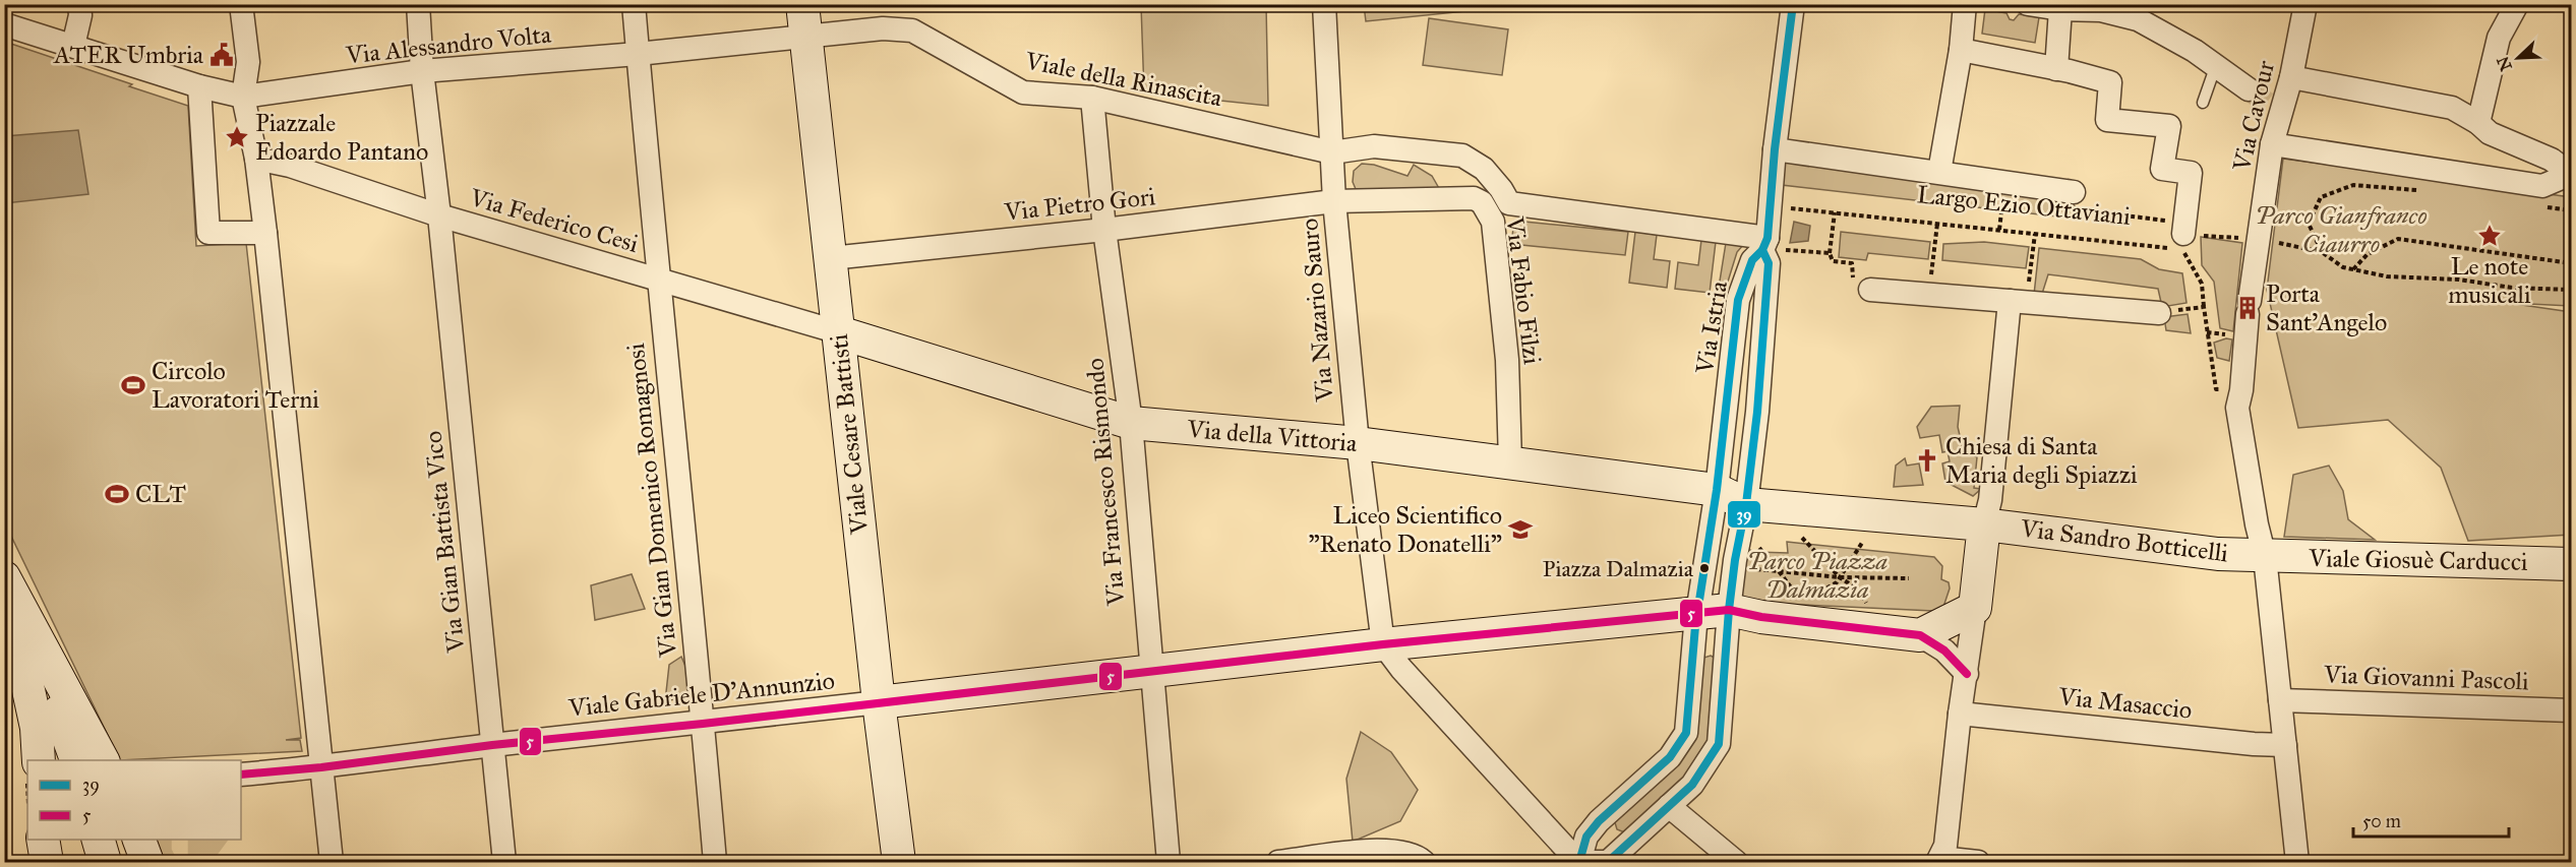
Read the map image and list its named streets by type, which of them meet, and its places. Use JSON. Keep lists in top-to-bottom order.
{
  "streets": {
    "street": [
      "Via Alessandro Volta",
      "Viale della Rinascita",
      "Via Cavour",
      "Via Pietro Gori",
      "Largo Ezio Ottaviani",
      "Via Federico Cesi",
      "Via Fabio Filzi",
      "Via Nazario Sauro",
      "Via Istria",
      "Viale Cesare Battisti",
      "Via della Vittoria",
      "Via Francesco Rismondo",
      "Via Gian Domenico Romagnosi",
      "Via Sandro Botticelli",
      "Via Gian Battista Vico",
      "Viale Giosuè Carducci",
      "Via Giovanni Pascoli",
      "Viale Gabriele D'Annunzio",
      "Via Masaccio"
    ]
  },
  "crossings": [
    ["Via Alessandro Volta", "Viale della Rinascita"],
    ["Via Alessandro Volta", "Viale Cesare Battisti"],
    ["Via Alessandro Volta", "Via Gian Domenico Romagnosi"],
    ["Via Alessandro Volta", "Via Gian Battista Vico"],
    ["Viale della Rinascita", "Via Nazario Sauro"],
    ["Viale della Rinascita", "Viale Cesare Battisti"],
    ["Viale della Rinascita", "Via Francesco Rismondo"],
    ["Via Cavour", "Largo Ezio Ottaviani"],
    ["Via Cavour", "Via Sandro Botticelli"],
    ["Via Cavour", "Viale Giosuè Carducci"],
    ["Via Cavour", "Via Giovanni Pascoli"],
    ["Via Cavour", "Via Masaccio"],
    ["Via Pietro Gori", "Via Fabio Filzi"],
    ["Via Pietro Gori", "Via Nazario Sauro"],
    ["Via Pietro Gori", "Viale Cesare Battisti"],
    ["Via Pietro Gori", "Via Francesco Rismondo"],
    ["Via Federico Cesi", "Viale Cesare Battisti"],
    ["Via Federico Cesi", "Via della Vittoria"],
    ["Via Federico Cesi", "Via Gian Domenico Romagnosi"],
    ["Via Federico Cesi", "Via Gian Battista Vico"],
    ["Via Fabio Filzi", "Via Nazario Sauro"],
    ["Via Fabio Filzi", "Via della Vittoria"],
    ["Via Nazario Sauro", "Via della Vittoria"],
    ["Via Istria", "Via della Vittoria"],
    ["Viale Cesare Battisti", "Via della Vittoria"],
    ["Viale Cesare Battisti", "Viale Gabriele D'Annunzio"],
    ["Via della Vittoria", "Via Francesco Rismondo"],
    ["Via Gian Domenico Romagnosi", "Viale Gabriele D'Annunzio"],
    ["Via Sandro Botticelli", "Viale Giosuè Carducci"],
    ["Via Gian Battista Vico", "Viale Gabriele D'Annunzio"]
  ],
  "parks": ["Parco Gianfranco Ciaurro", "Parco Piazza Dalmazia"],
  "places": {
    "public building": ["ATER Umbria"],
    "place": ["Piazzale Edoardo Pantano", "Le note musicali"],
    "building": ["Porta Sant'Angelo"],
    "sports": ["Circolo Lavoratori Terni", "CLT"],
    "church": ["Chiesa di Santa Maria degli Spiazzi"],
    "school or university": ["Liceo Scientifico \"Renato Donatelli\""],
    "other": ["Piazza Dalmazia"]
  },
  "lines": ["transit line 39", "transit line 5"],
  "legend": ["39", "5"],
  "scale_bar": "50 m",
  "north": "bottom left"
}
